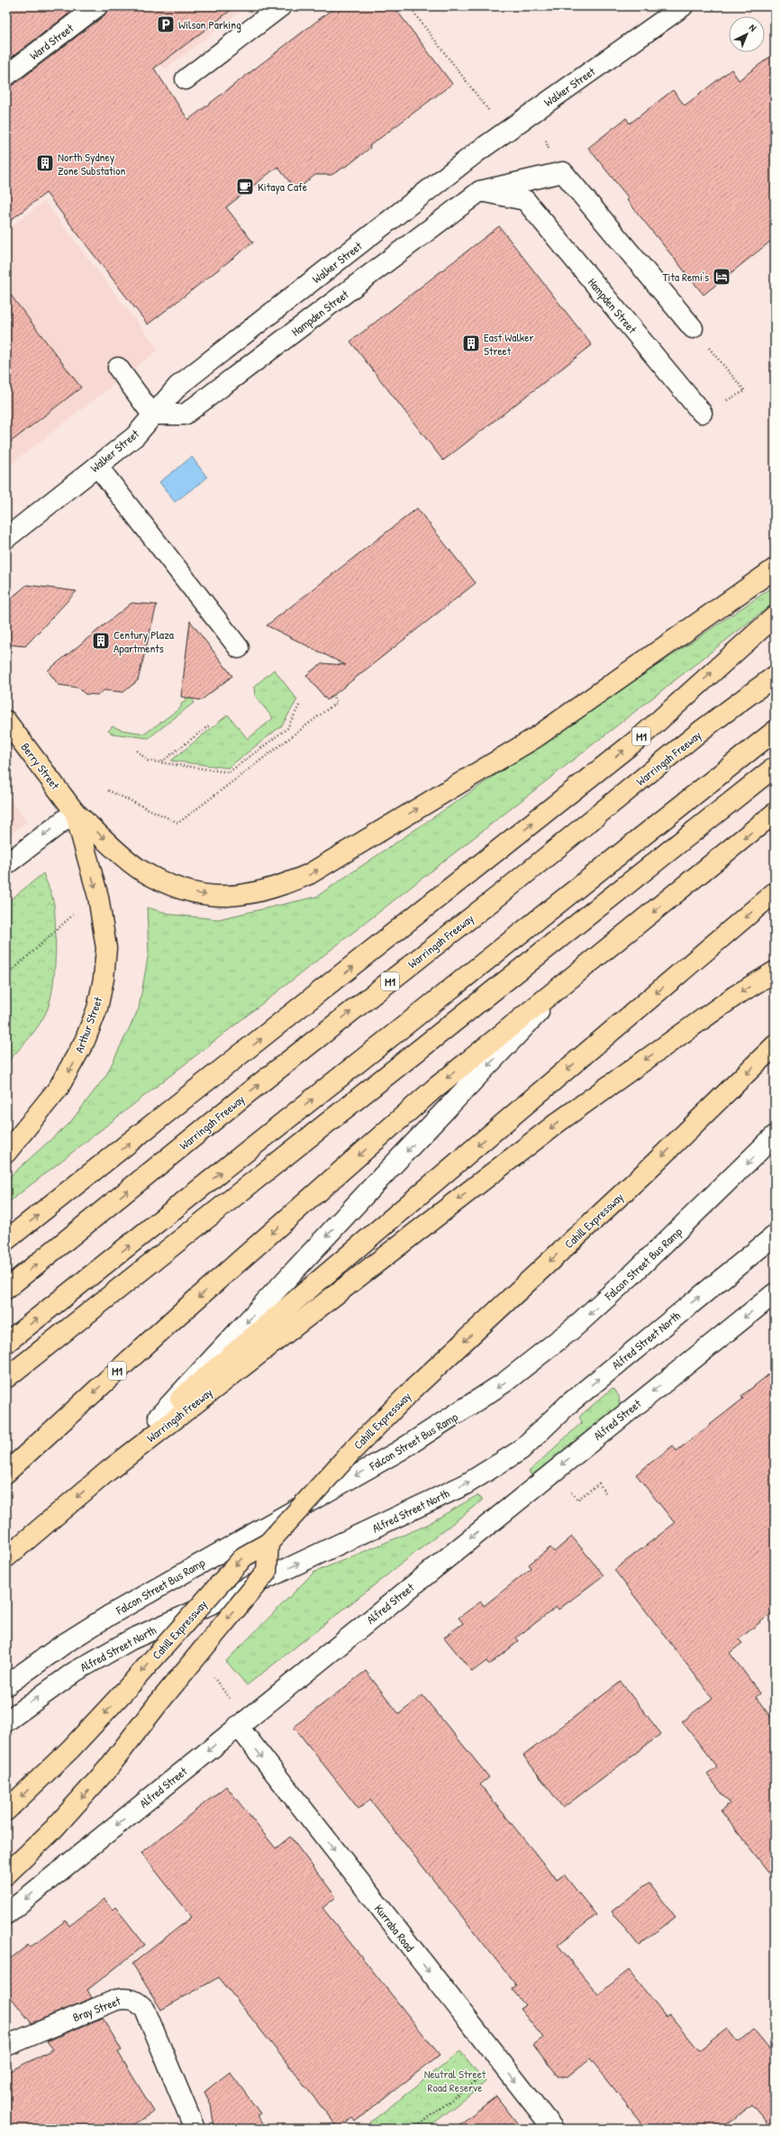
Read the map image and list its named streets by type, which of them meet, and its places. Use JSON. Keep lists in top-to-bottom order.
{
  "streets": {
    "main road": [
      "M1",
      "Warringah Freeway",
      "Berry Street",
      "Arthur Street",
      "Cahill Expressway"
    ],
    "street": [
      "Ward Street",
      "Walker Street",
      "Hampden Street",
      "Falcon Street Bus Ramp",
      "Alfred Street North",
      "Alfred Street",
      "Kurraba Road",
      "Bray Street"
    ]
  },
  "crossings": [
    ["Walker Street", "Hampden Street"],
    ["Berry Street", "Arthur Street"],
    ["Alfred Street", "Kurraba Road"]
  ],
  "one_way": [
    "Arthur Street",
    "Falcon Street Bus Ramp",
    "Alfred Street North",
    "Alfred Street",
    "Kurraba Road"
  ],
  "parks": ["Neutral Street Road Reserve"],
  "places": {
    "parking": ["Wilson Parking"],
    "building": ["North Sydney Zone Substation", "East Walker Street", "Century Plaza Apartments"],
    "cafe": ["Kitaya Cafe"],
    "hotel": ["Tita Remi's"]
  },
  "north": "top right"
}
